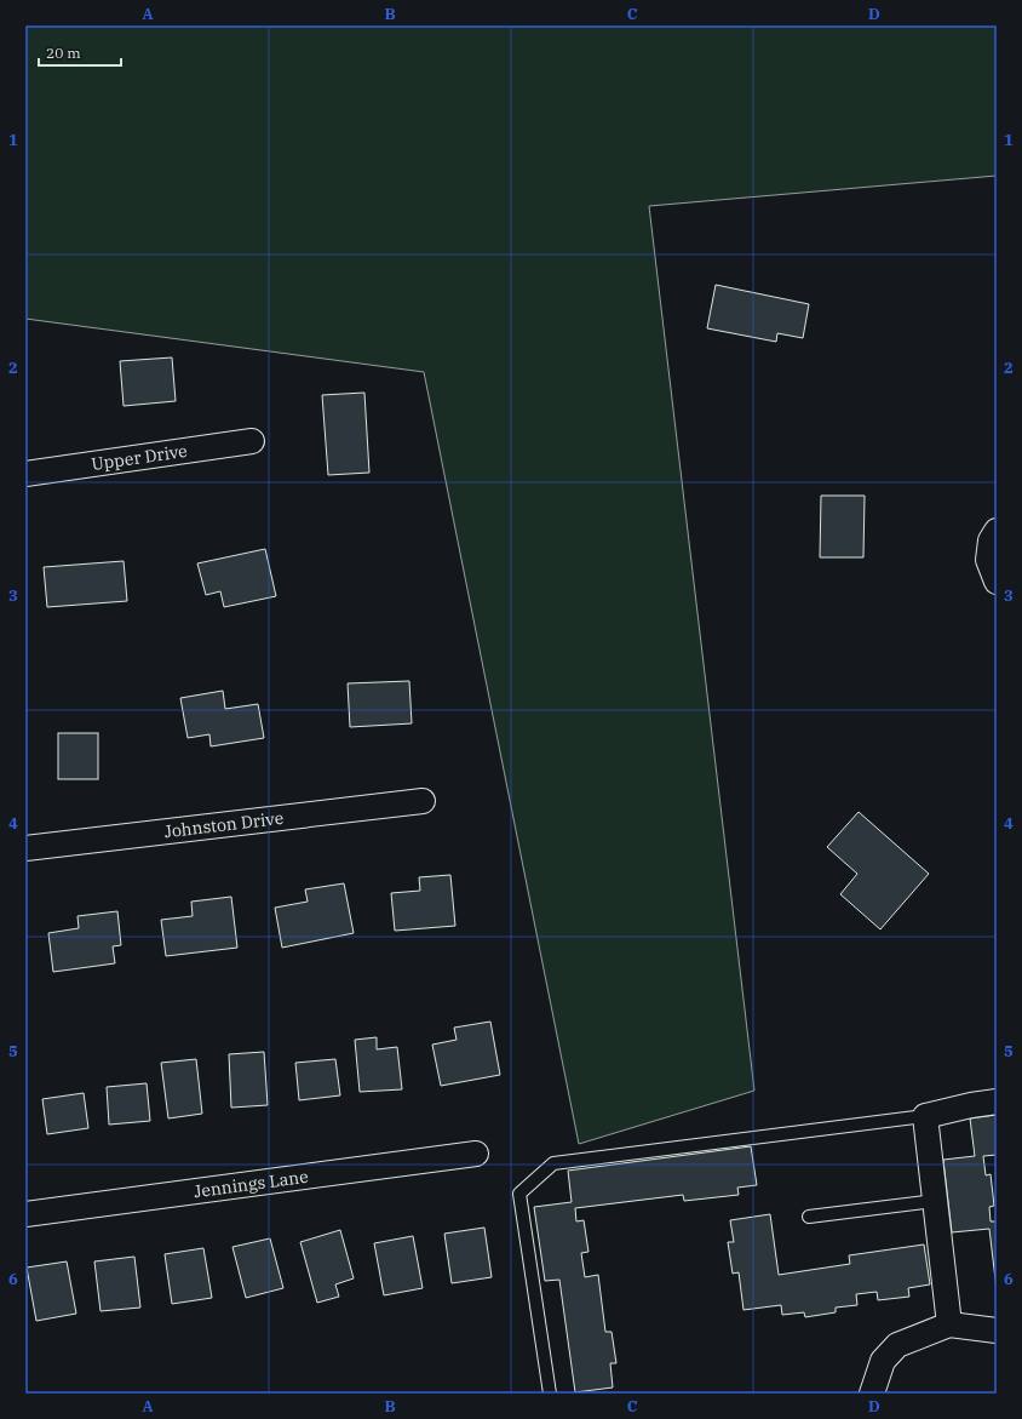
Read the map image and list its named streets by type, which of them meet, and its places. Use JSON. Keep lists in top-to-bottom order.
{
  "streets": {
    "street": ["Upper Drive", "Johnston Drive", "Jennings Lane"]
  },
  "scale_bar": "20 m",
  "grid": {
    "columns": [
      "A",
      "B",
      "C",
      "D"
    ],
    "rows": [
      "1",
      "2",
      "3",
      "4",
      "5",
      "6"
    ]
  }
}
